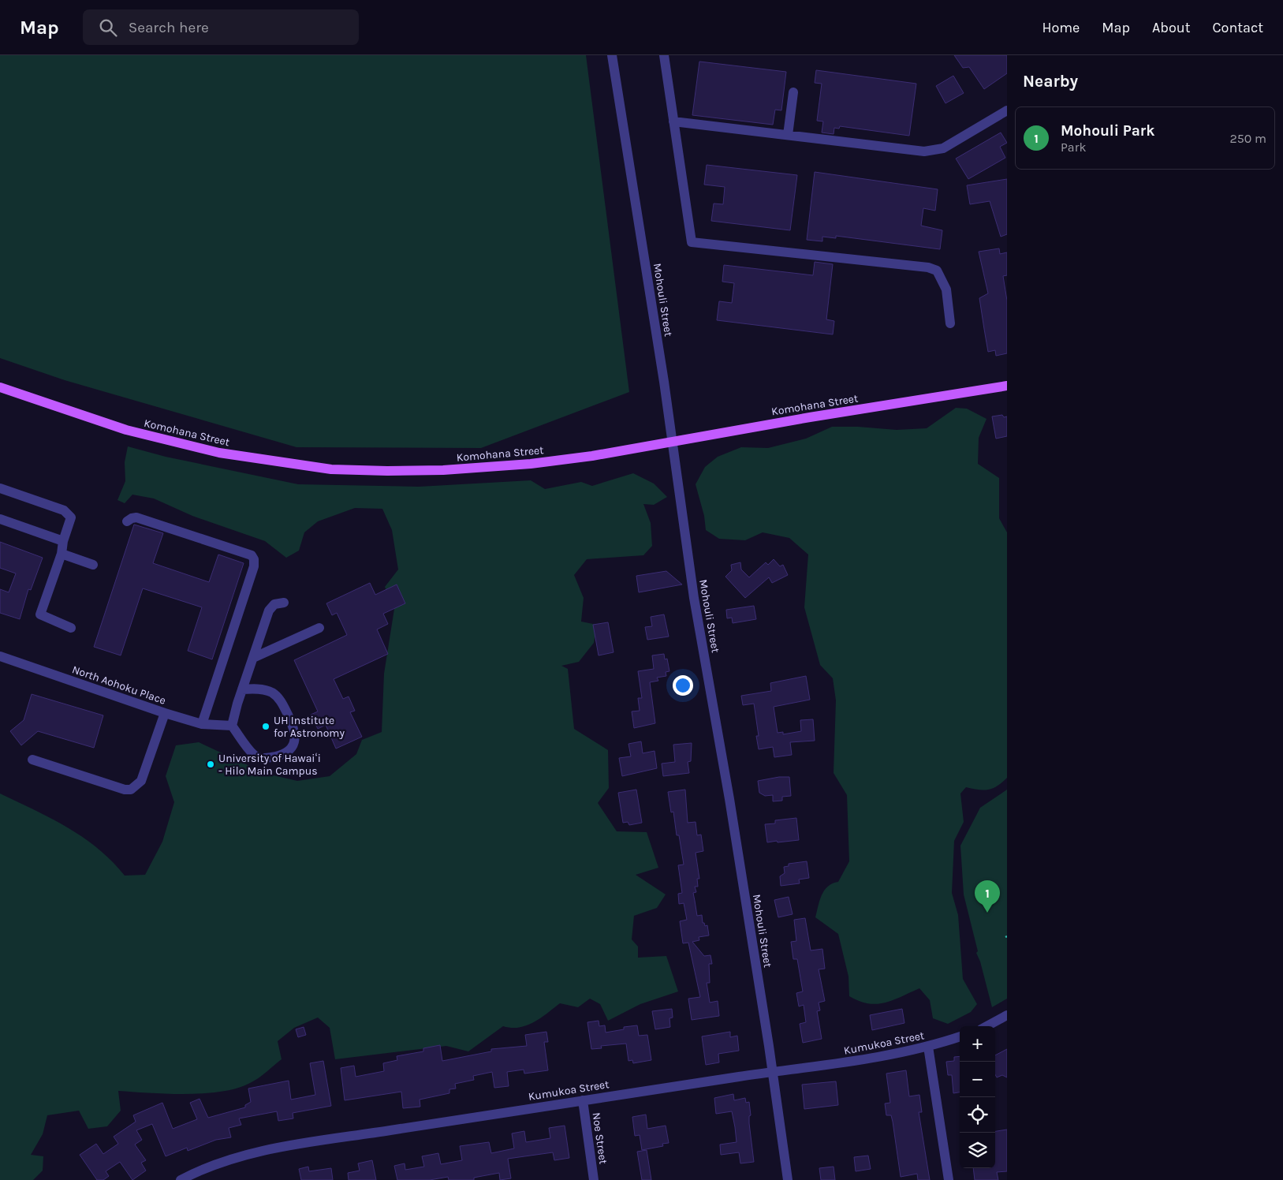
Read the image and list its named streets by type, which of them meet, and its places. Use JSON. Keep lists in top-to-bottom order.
{
  "streets": {
    "main road": ["Komohana Street"],
    "street": [
      "Mohouli Street",
      "North Aohoku Place",
      "Kumukoa Street",
      "Noe Street"
    ]
  },
  "crossings": [
    ["Mohouli Street", "Komohana Street"],
    ["Mohouli Street", "Kumukoa Street"],
    ["Kumukoa Street", "Noe Street"]
  ],
  "places": ["UH Institute for Astronomy", "University of Hawaiʻi - Hilo Main Campus"],
  "page": {
    "header": "Map",
    "search": "Search here",
    "nav": [
      "Home",
      "Map",
      "About",
      "Contact"
    ],
    "heading": "Nearby",
    "list": [
      {
        "mark": "1",
        "name": "Mohouli Park",
        "note": "Park",
        "value": "250 m"
      }
    ],
    "pins": "1",
    "map_buttons": ["+", "−"]
  }
}
